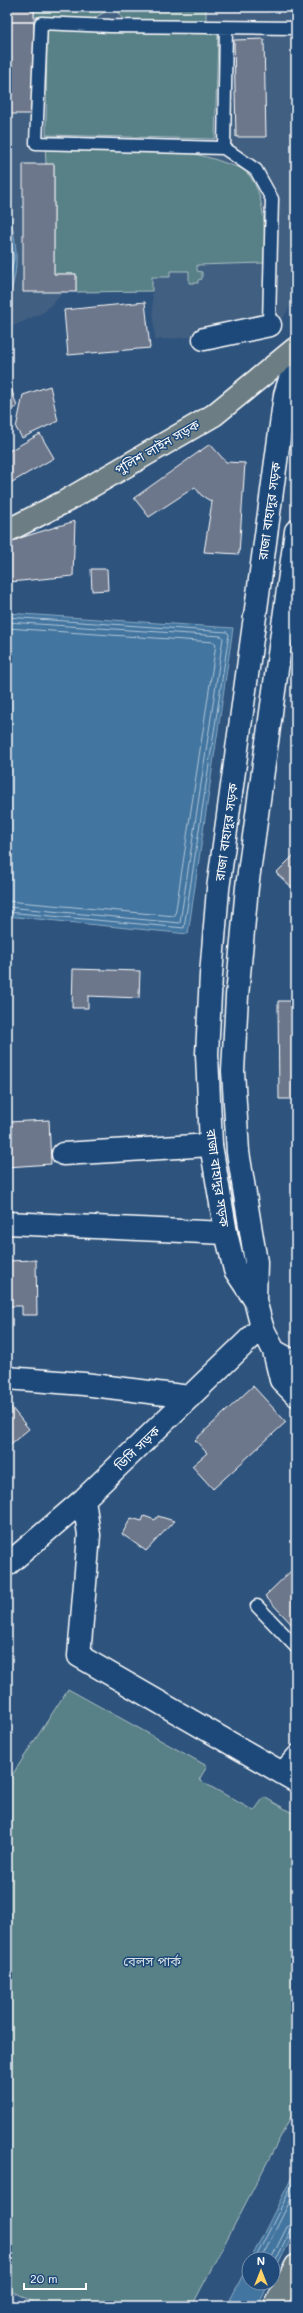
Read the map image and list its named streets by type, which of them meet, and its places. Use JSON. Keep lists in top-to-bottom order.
{
  "streets": {
    "main road": ["পুলিশ লাইন সড়ক", "রাজা বাহাদুর সড়ক", "ডিসি সড়ক"]
  },
  "crossings": [
    ["রাজা বাহাদুর সড়ক", "ডিসি সড়ক"]
  ],
  "parks": ["বেলস পার্ক"],
  "scale_bar": "20 m",
  "north": "top"
}
